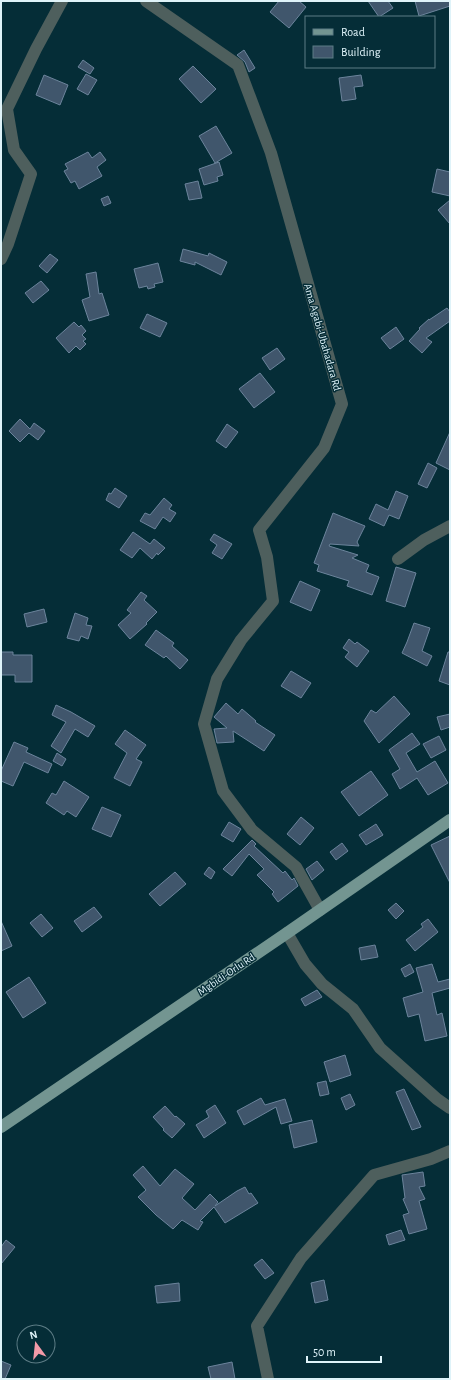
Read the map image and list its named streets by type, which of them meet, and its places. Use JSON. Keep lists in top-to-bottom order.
{
  "streets": {
    "main road": ["Mgbidi-Orlu Rd"],
    "street": ["Ama Agabi-Ubahadara Rd"]
  },
  "crossings": [
    ["Ama Agabi-Ubahadara Rd", "Mgbidi-Orlu Rd"]
  ],
  "legend": ["Road", "Building"],
  "scale_bar": "50 m",
  "north": "top"
}
